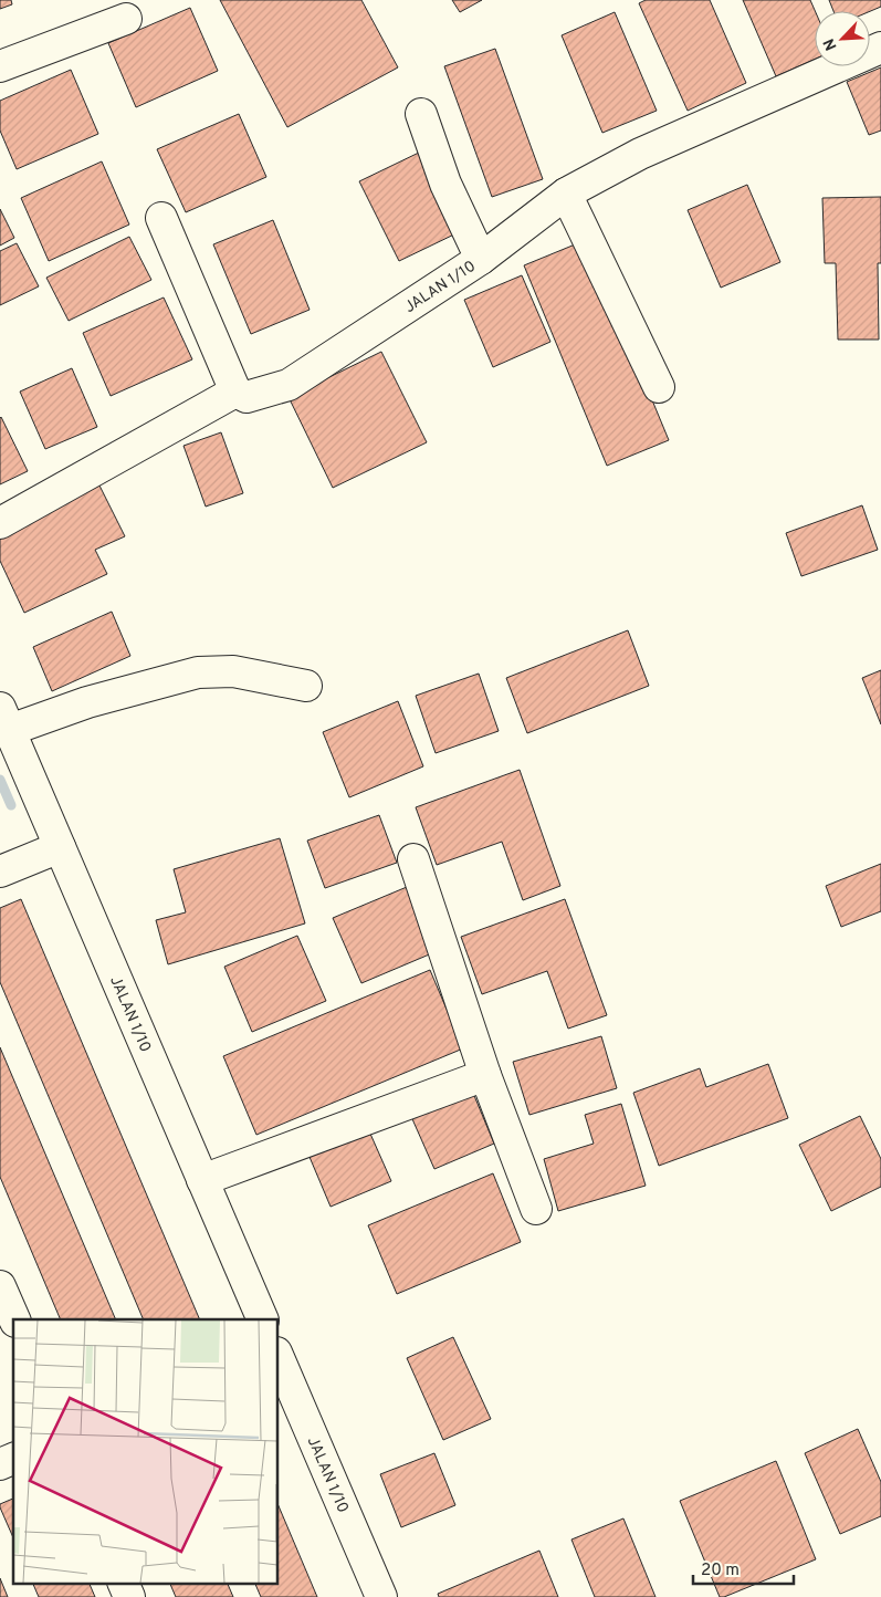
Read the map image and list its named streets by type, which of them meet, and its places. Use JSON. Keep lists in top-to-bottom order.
{
  "streets": {
    "street": ["JALAN 1/10"]
  },
  "scale_bar": "20 m",
  "north": "bottom left"
}
